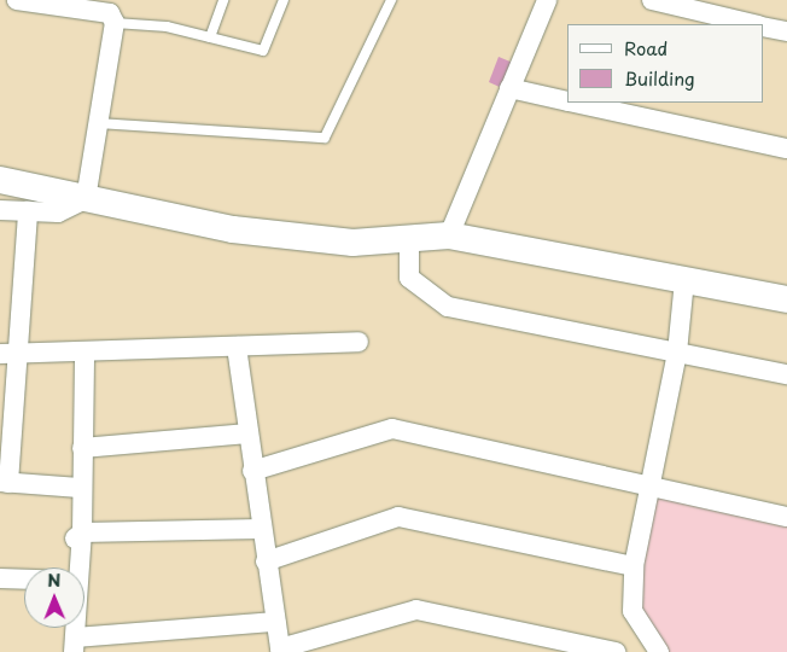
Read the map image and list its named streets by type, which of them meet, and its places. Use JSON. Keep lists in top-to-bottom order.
{
  "legend": ["Road", "Building"],
  "north": "top"
}
